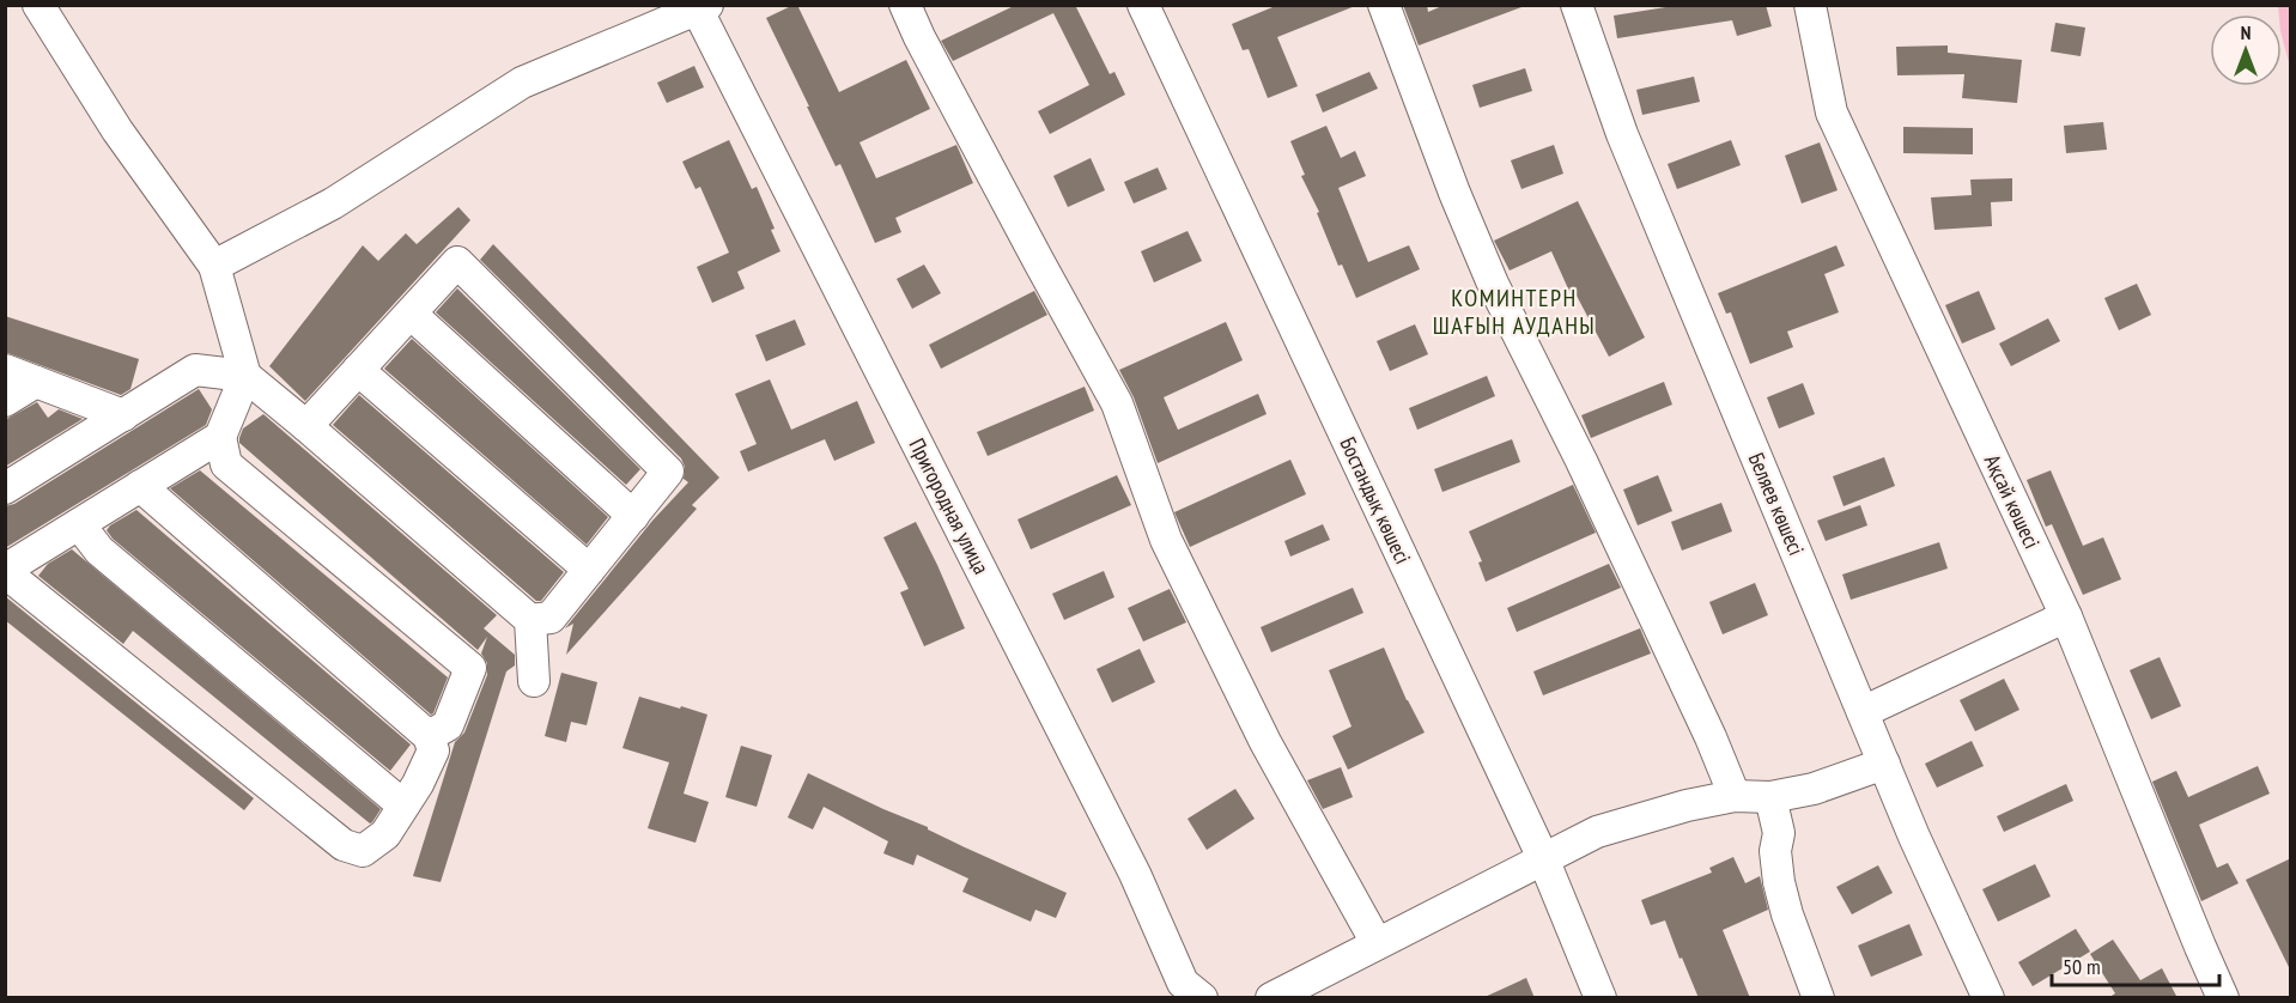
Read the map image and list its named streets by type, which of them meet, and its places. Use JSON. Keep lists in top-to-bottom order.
{
  "streets": {
    "street": [
      "Бостандық көшесі",
      "Ақсай көшесі",
      "Беляев көшесі",
      "Пригородная улица"
    ]
  },
  "districts": ["КОМИНТЕРН ШАҒЫН АУДАНЫ"],
  "scale_bar": "50 m",
  "north": "top"
}
